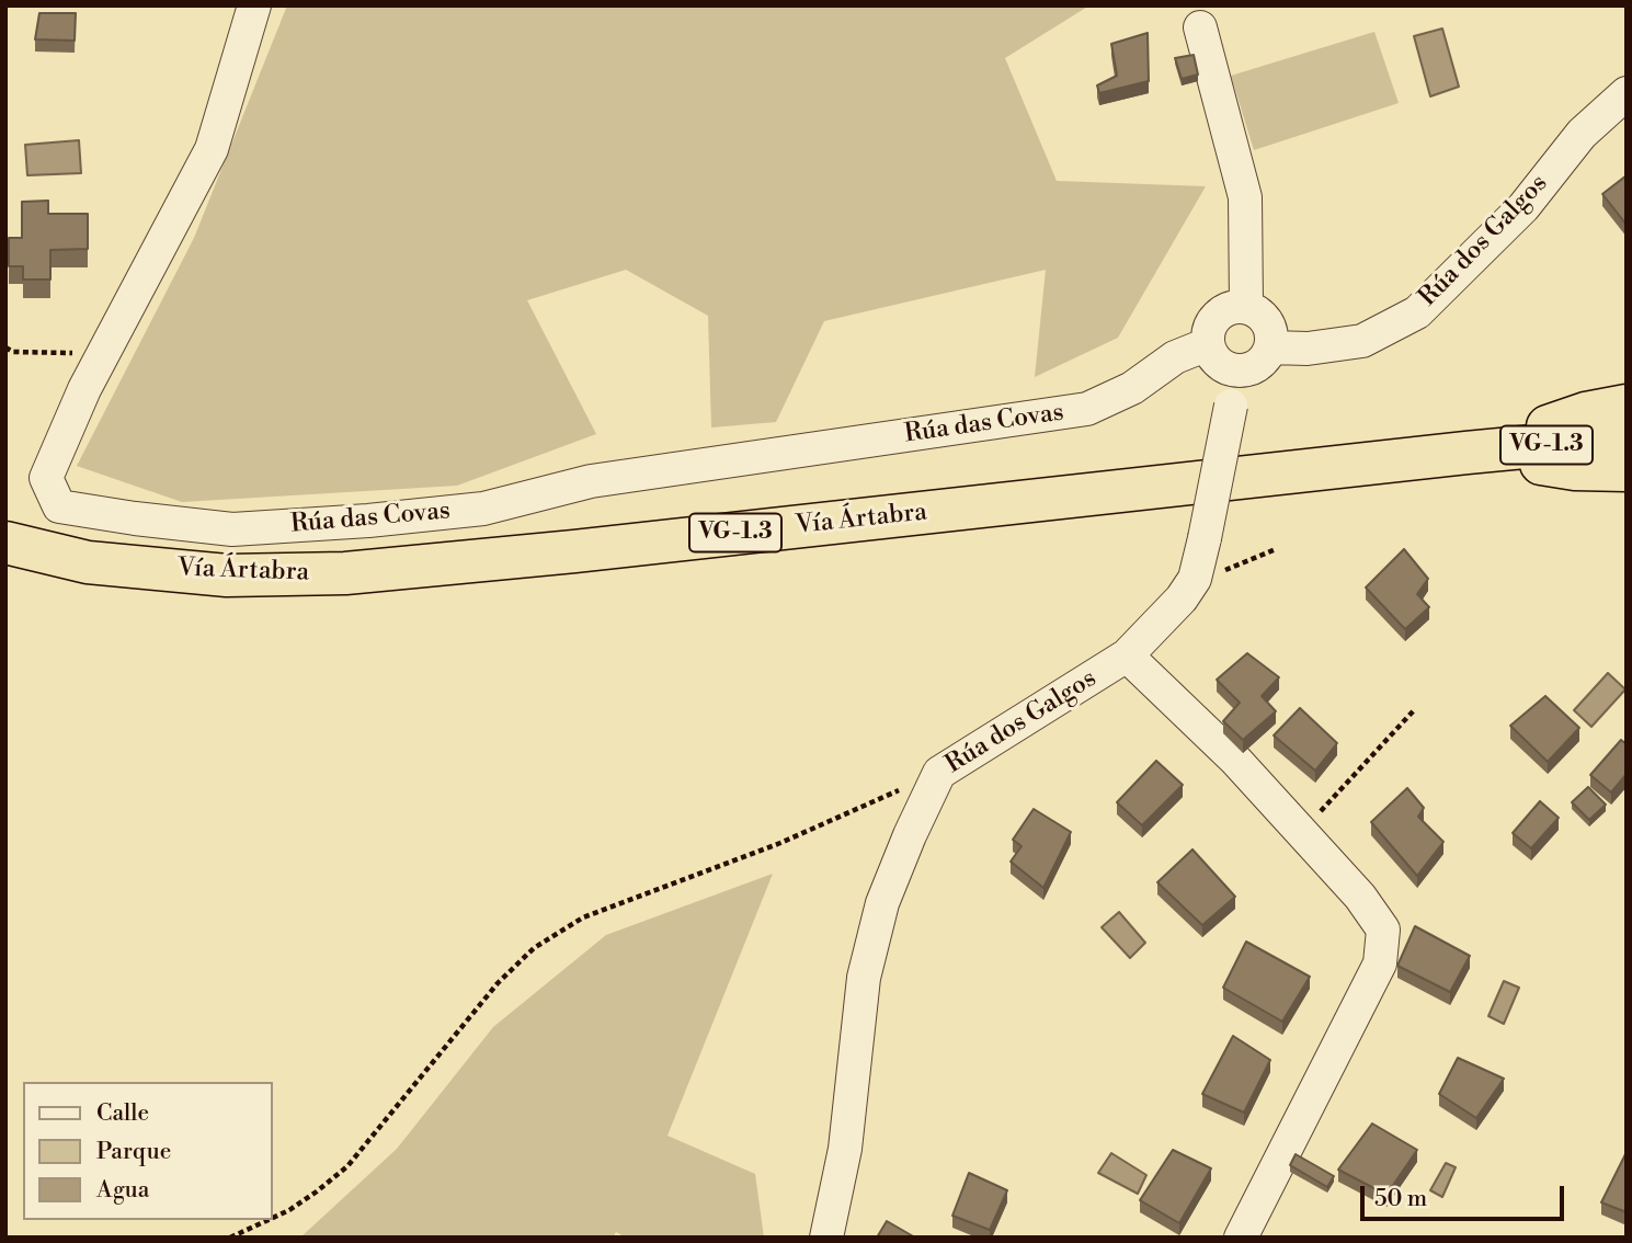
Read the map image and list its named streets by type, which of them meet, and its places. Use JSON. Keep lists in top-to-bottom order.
{
  "streets": {
    "highway": ["VG-1.3", "Vía Ártabra"],
    "street": ["Rúa dos Galgos", "Rúa das Covas"]
  },
  "crossings": [
    ["Rúa dos Galgos", "Rúa das Covas"]
  ],
  "legend": ["Calle", "Parque", "Agua"],
  "scale_bar": "50 m"
}
